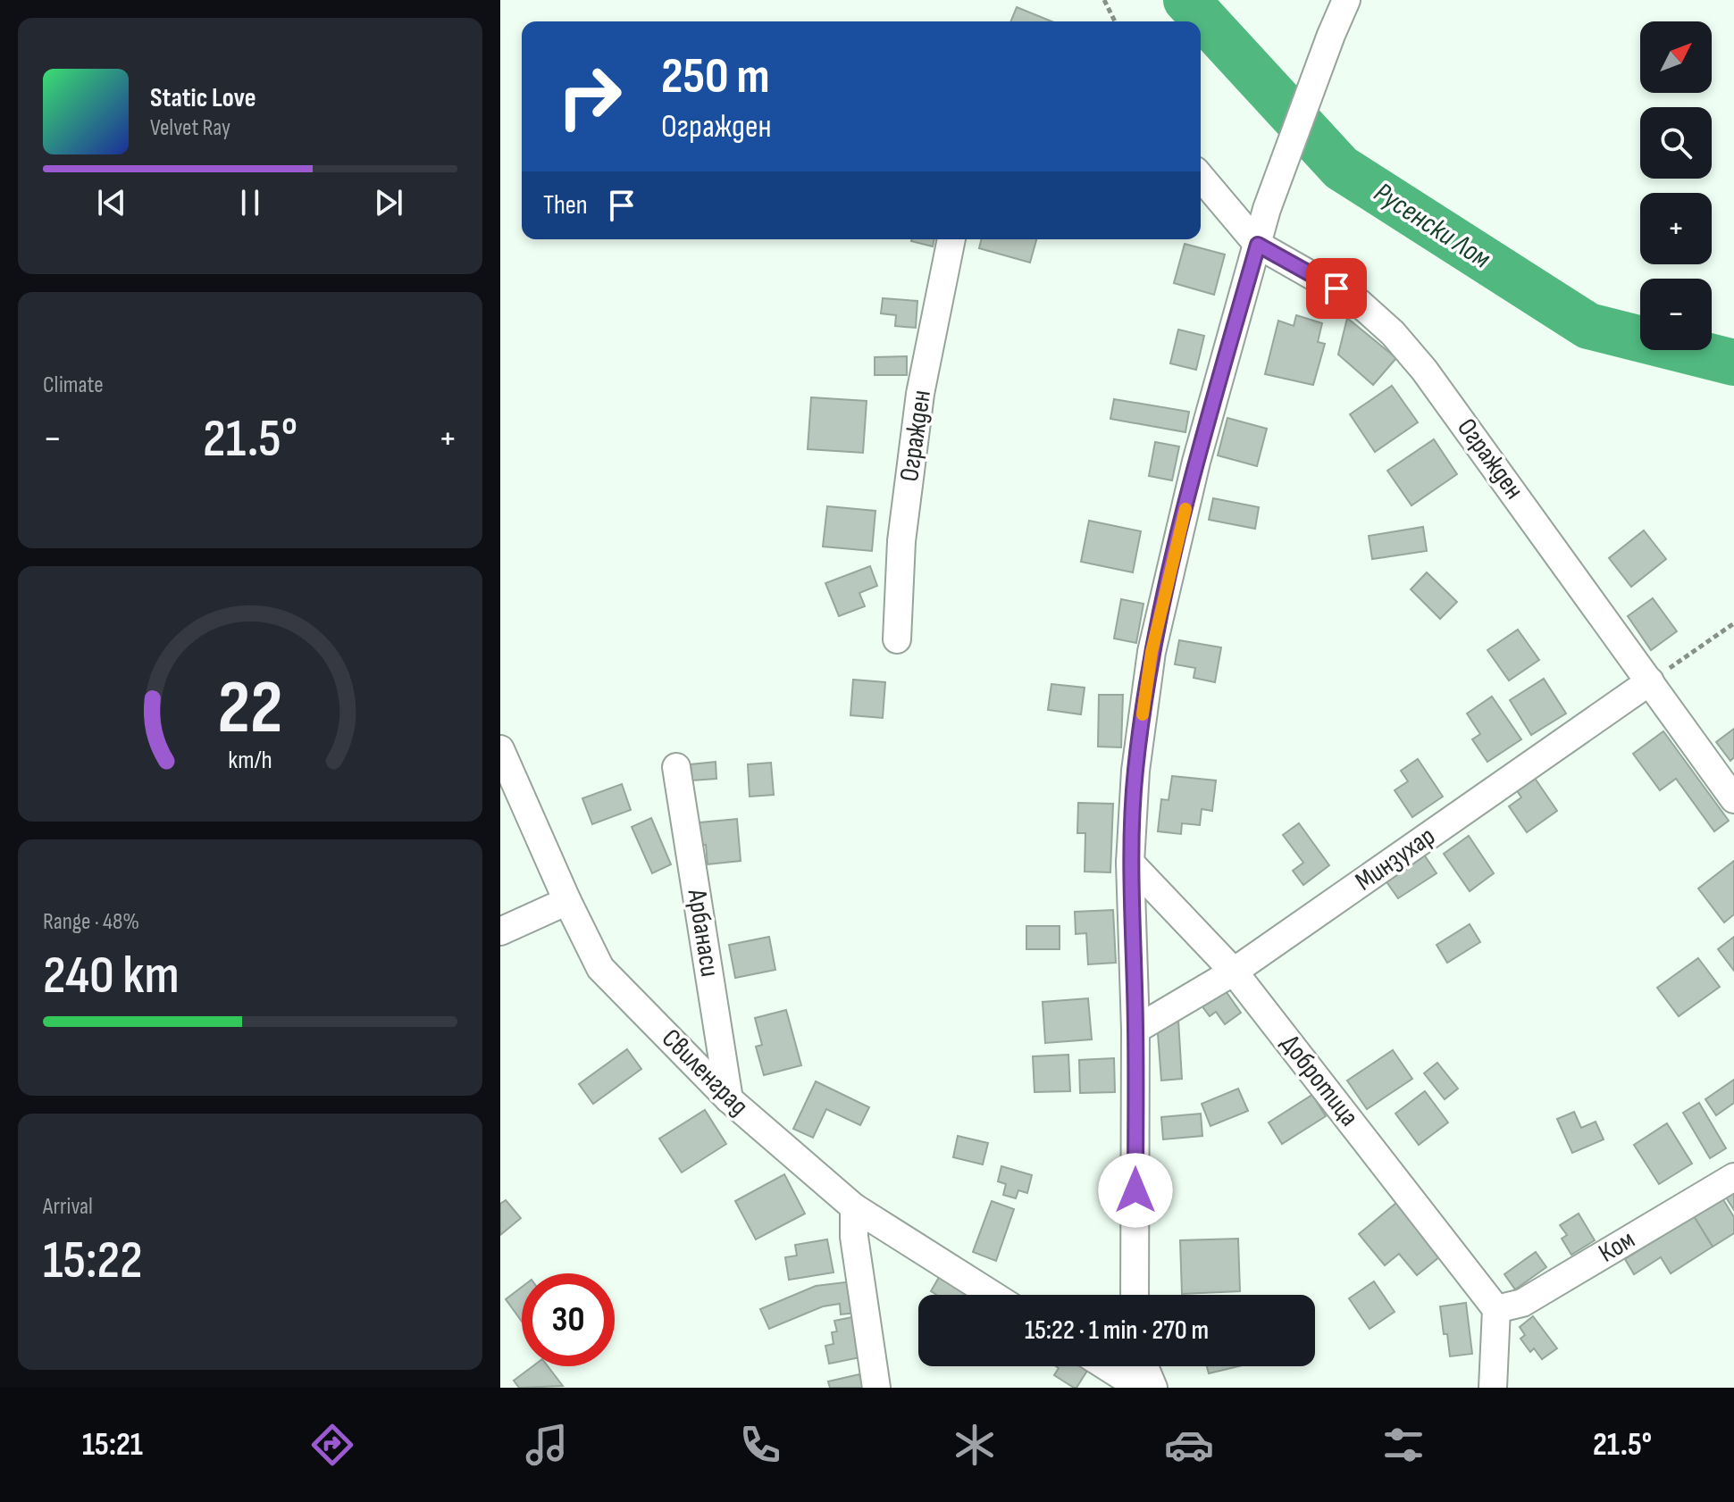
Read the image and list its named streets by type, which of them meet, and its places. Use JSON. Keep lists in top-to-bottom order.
{
  "streets": {
    "street": [
      "Огражден",
      "Минзухар",
      "Арбанаси",
      "Свиленград",
      "Добротица",
      "Ком"
    ]
  },
  "crossings": [
    ["Огражден", "Минзухар"],
    ["Минзухар", "Добротица"],
    ["Арбанаси", "Свиленград"],
    ["Добротица", "Ком"]
  ],
  "water": ["Русенски Лом"],
  "north": "top right",
  "page": {
    "map_buttons": ["+", "−"],
    "turn": ["250 m", "Огражден"],
    "song": ["Static Love", "Velvet Ray"],
    "then": "Then",
    "tile": [
      "Climate",
      ["Range · 48%", "240 km"],
      ["Arrival", "15:22"]
    ],
    "heat": ["−", "21.5°", "+"],
    "limit": "30",
    "trip": "15:22 · 1 min · 270 m",
    "tabs": ["15:21", "21.5°"],
    "gauge": ["22", "km/h"]
  }
}
